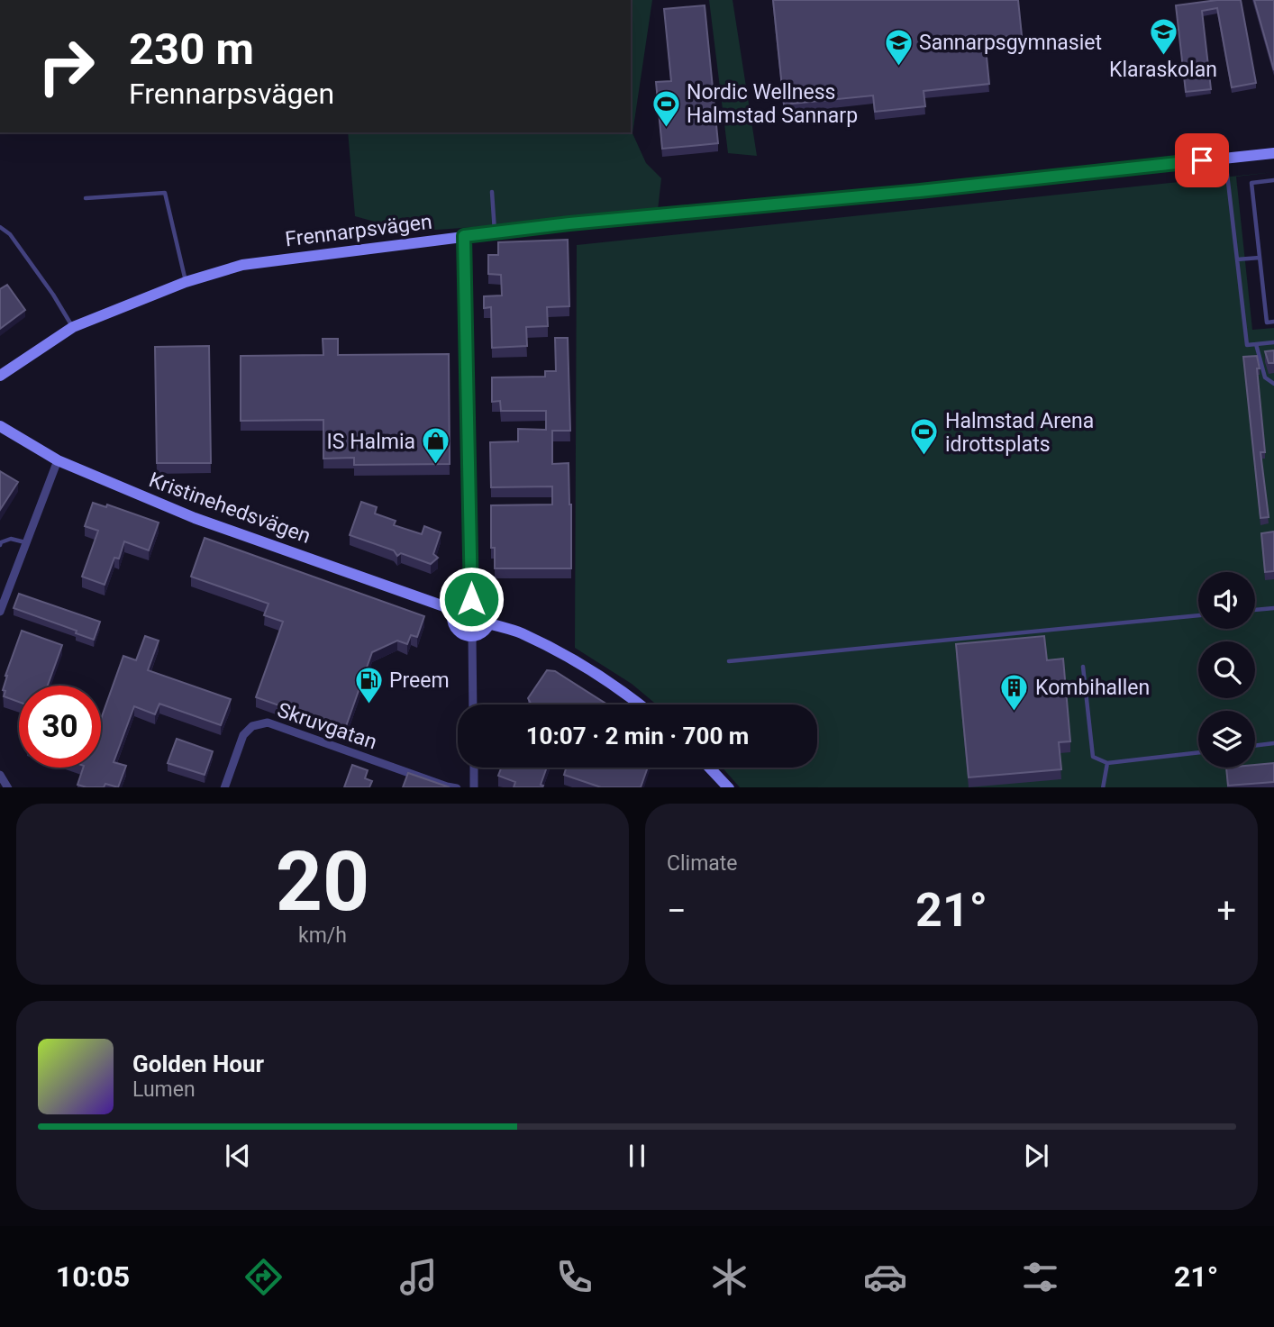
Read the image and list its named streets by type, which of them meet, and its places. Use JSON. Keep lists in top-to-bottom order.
{
  "streets": {
    "street": ["Frennarpsvägen", "Kristinehedsvägen", "Skruvgatan"]
  },
  "places": {
    "school or university": ["Klaraskolan", "Sannarpsgymnasiet"],
    "sports": ["Nordic Wellness Halmstad Sannarp", "Halmstad Arena idrottsplats"],
    "shop": ["IS Halmia"],
    "fuel station": ["Preem"],
    "building": ["Kombihallen"]
  },
  "page": {
    "turn": ["230 m", "Frennarpsvägen"],
    "limit": "30",
    "trip": "10:07 · 2 min · 700 m",
    "tile": [
      ["20", "km/h"],
      "Climate"
    ],
    "heat": ["−", "21°", "+"],
    "song": ["Golden Hour", "Lumen"],
    "tabs": ["10:05", "21°"]
  }
}
